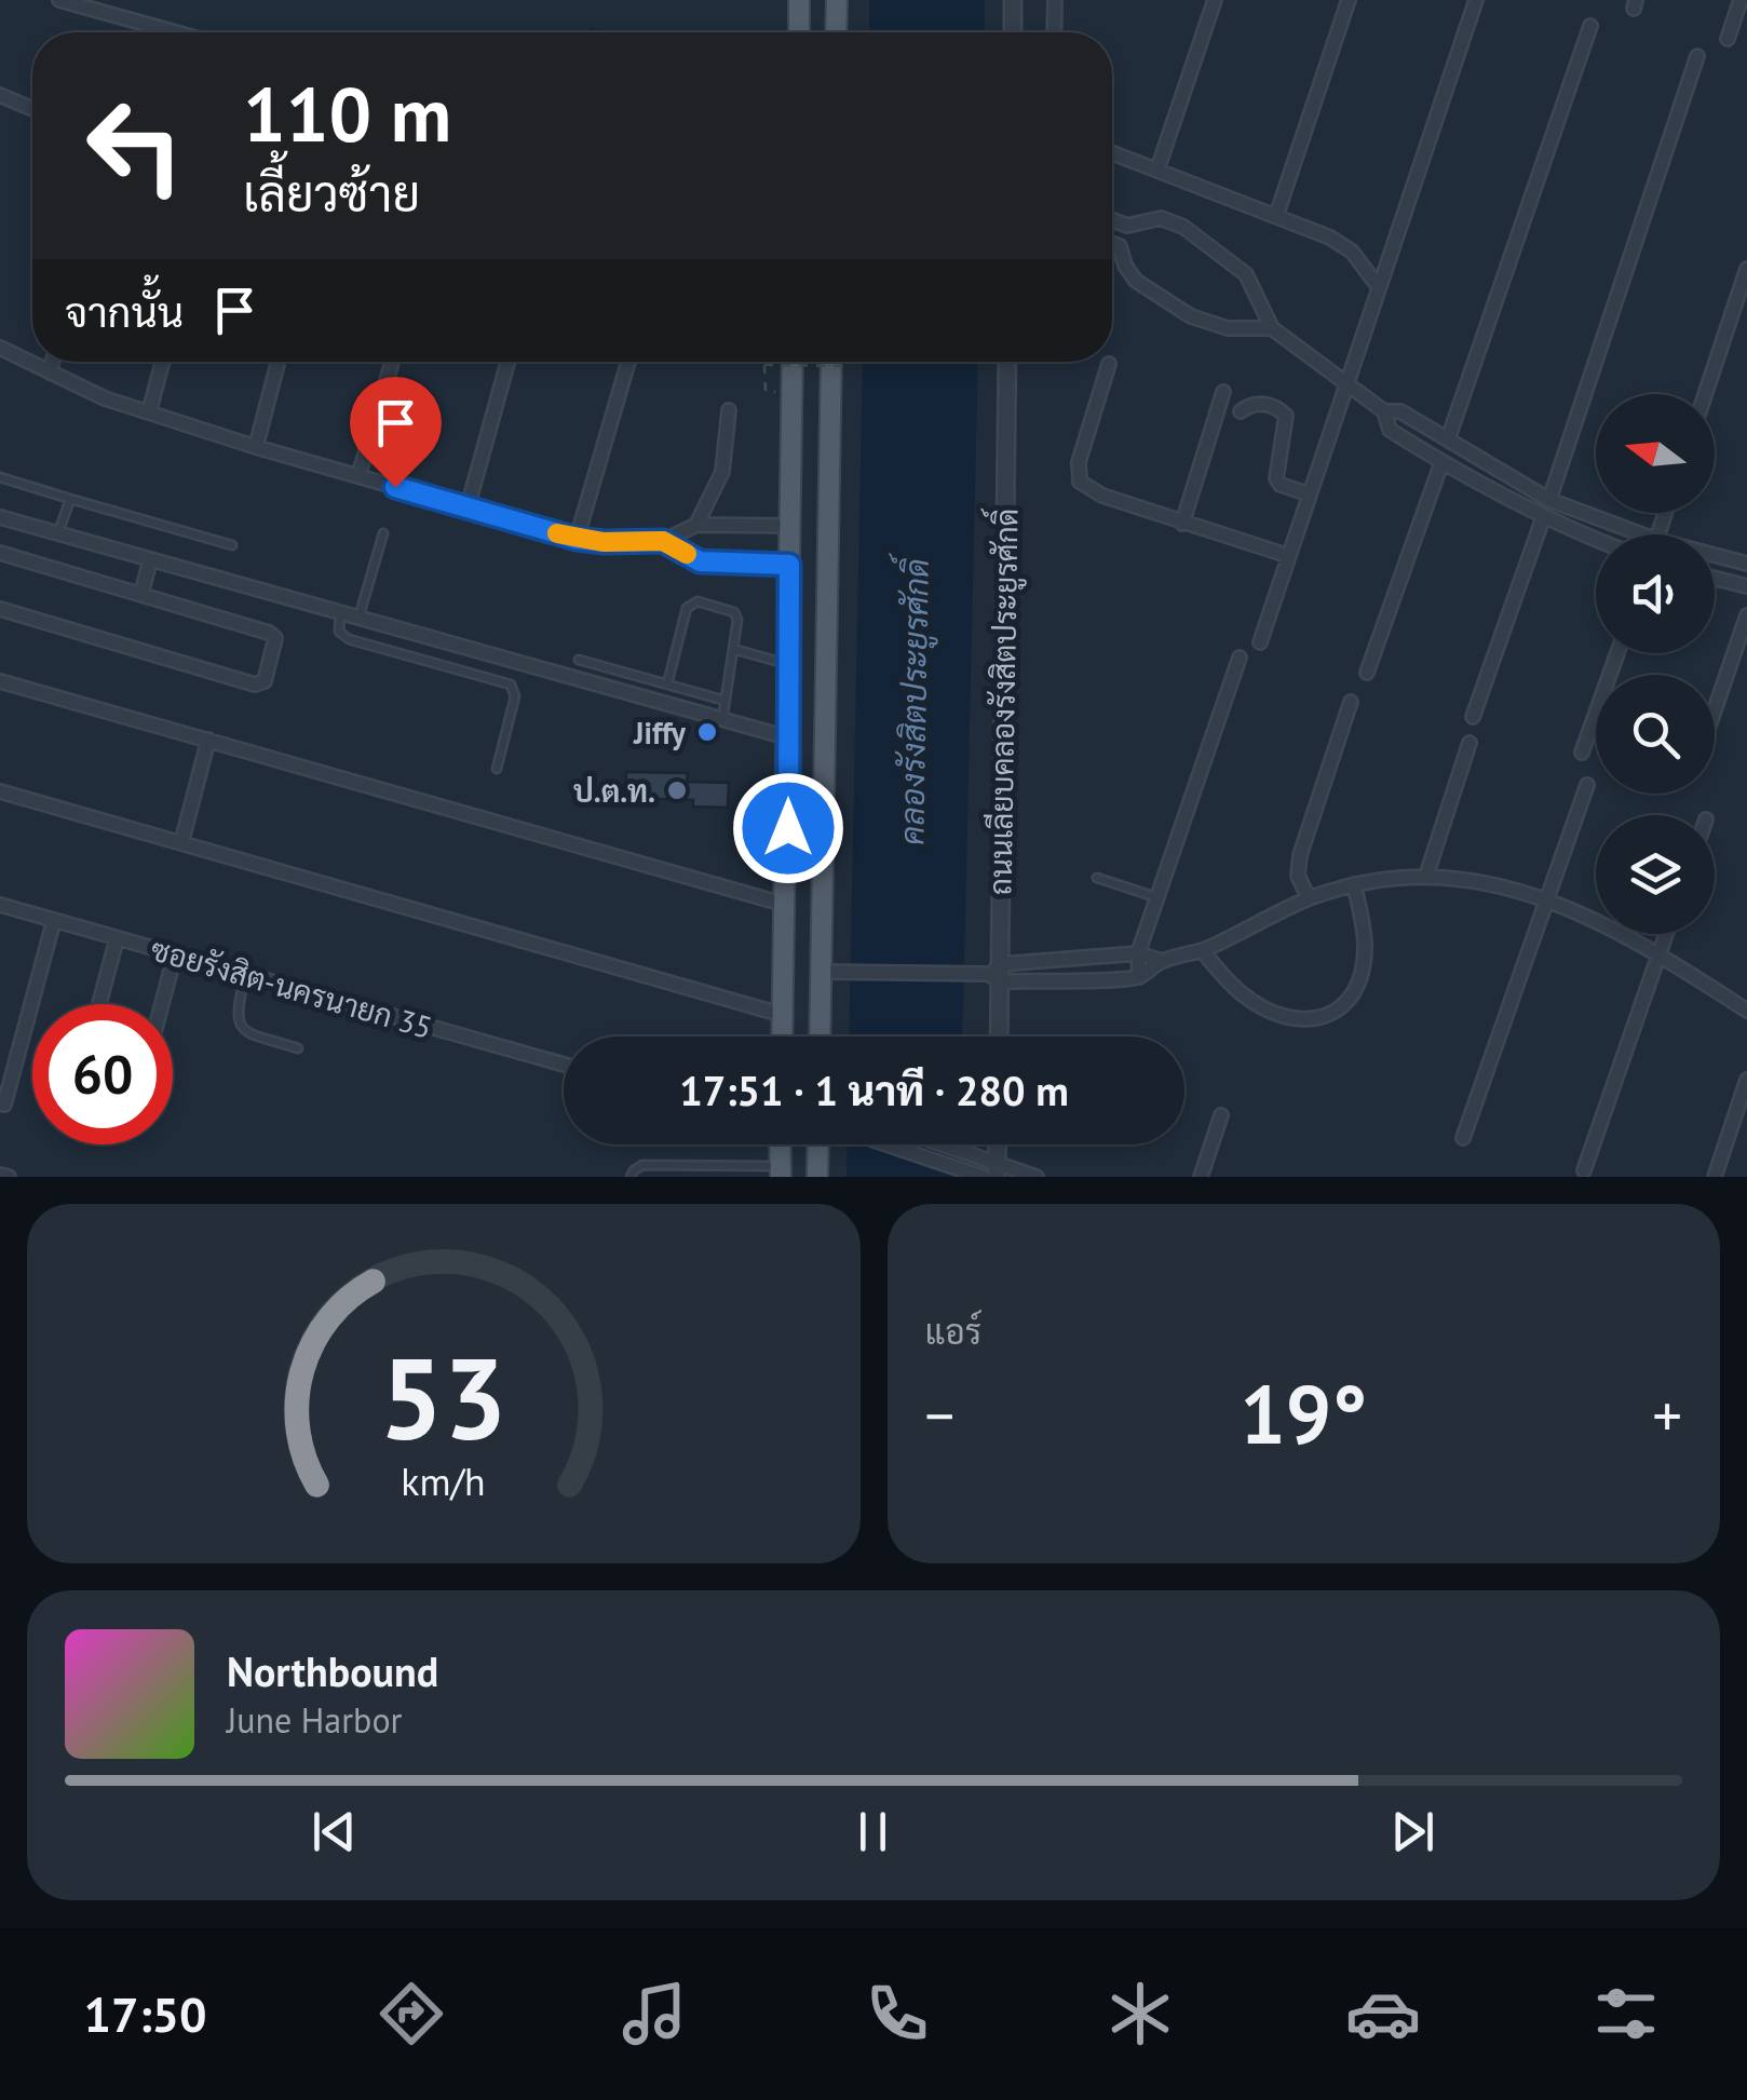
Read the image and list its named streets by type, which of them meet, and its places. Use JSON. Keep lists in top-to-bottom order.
{
  "streets": {
    "street": ["ถนนเลียบคลองรังสิตประยูรศักดิ์", "ซอยรังสิต-นครนายก 35"]
  },
  "water": ["คลองรังสิตประยูรศักดิ์"],
  "places": ["Jiffy", "ป.ต.ท."],
  "north": "left",
  "page": {
    "turn": ["110 m", "เลี้ยวซ้าย"],
    "then": "จากนั้น",
    "limit": "60",
    "trip": "17:51 · 1 นาที · 280 m",
    "tile": "แอร์",
    "heat": ["−", "19°", "+"],
    "song": ["Northbound", "June Harbor"],
    "tabs": "17:50",
    "gauge": ["53", "km/h"]
  }
}
